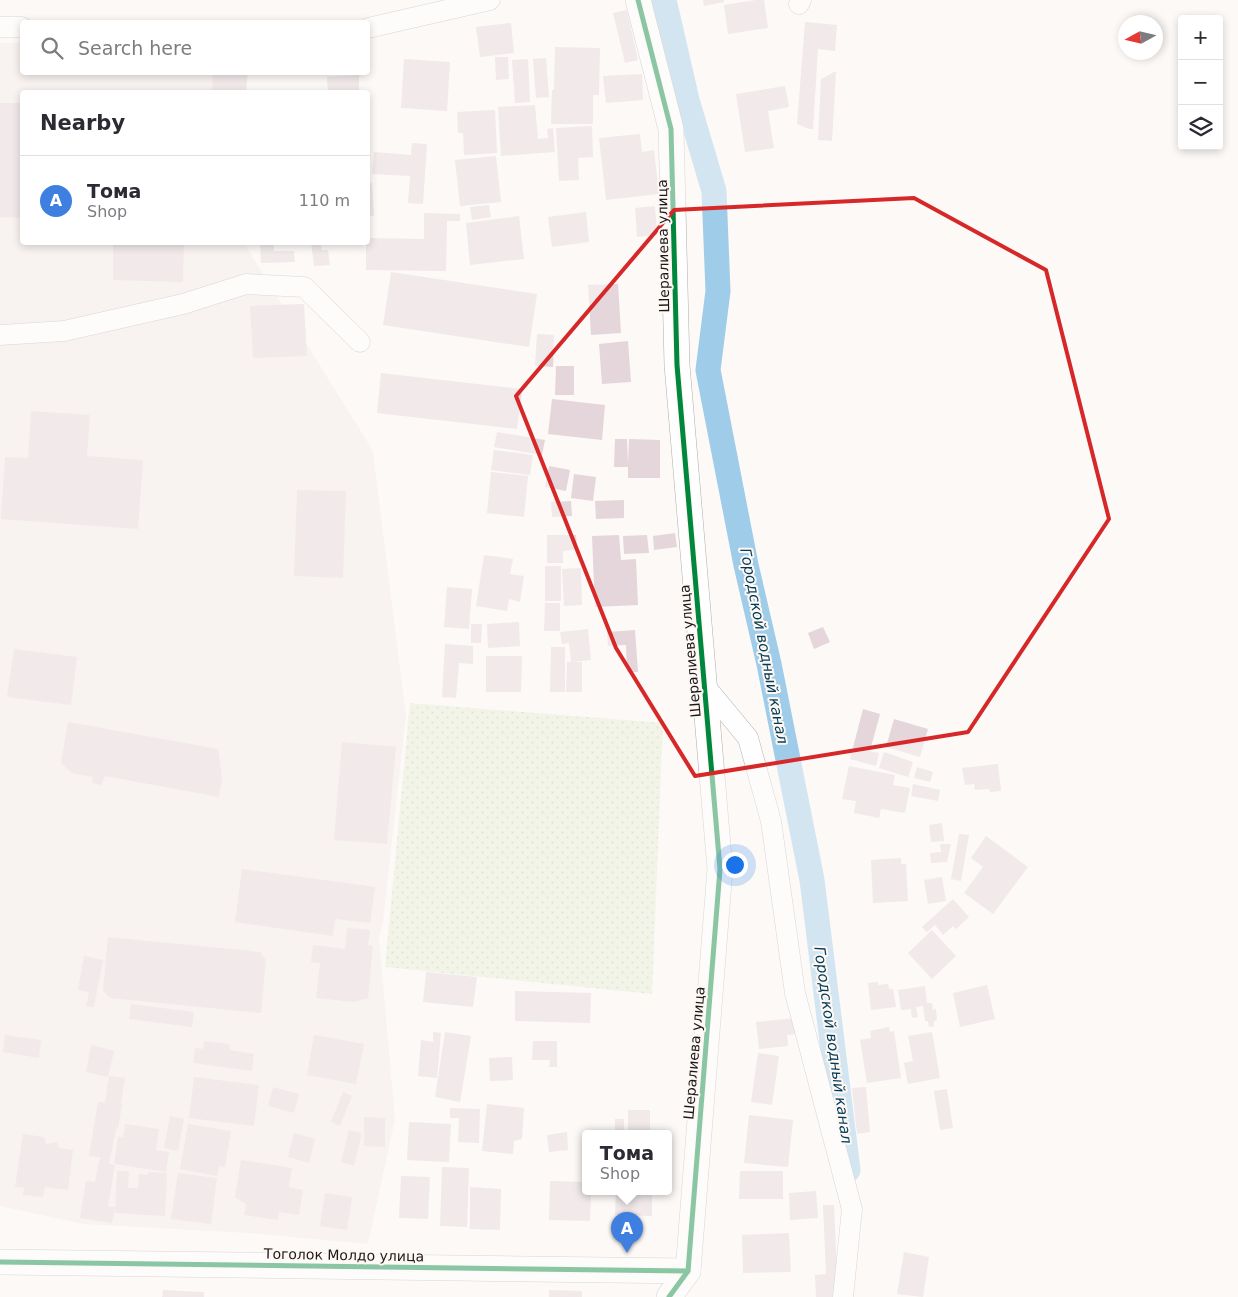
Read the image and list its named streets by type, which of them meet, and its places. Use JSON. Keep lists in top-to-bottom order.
{
  "streets": {
    "street": ["Шералиева улица", "Тоголок Молдо улица"]
  },
  "crossings": [
    ["Шералиева улица", "Тоголок Молдо улица"]
  ],
  "water": ["Городской водный канал"],
  "north": "left",
  "page": {
    "map_buttons": ["+", "−"],
    "search": "Search here",
    "heading": "Nearby",
    "list": [
      {
        "mark": "A",
        "name": "Тома",
        "note": "Shop",
        "value": "110 m"
      }
    ],
    "popup": ["Тома", "Shop"],
    "pins": "A"
  }
}
